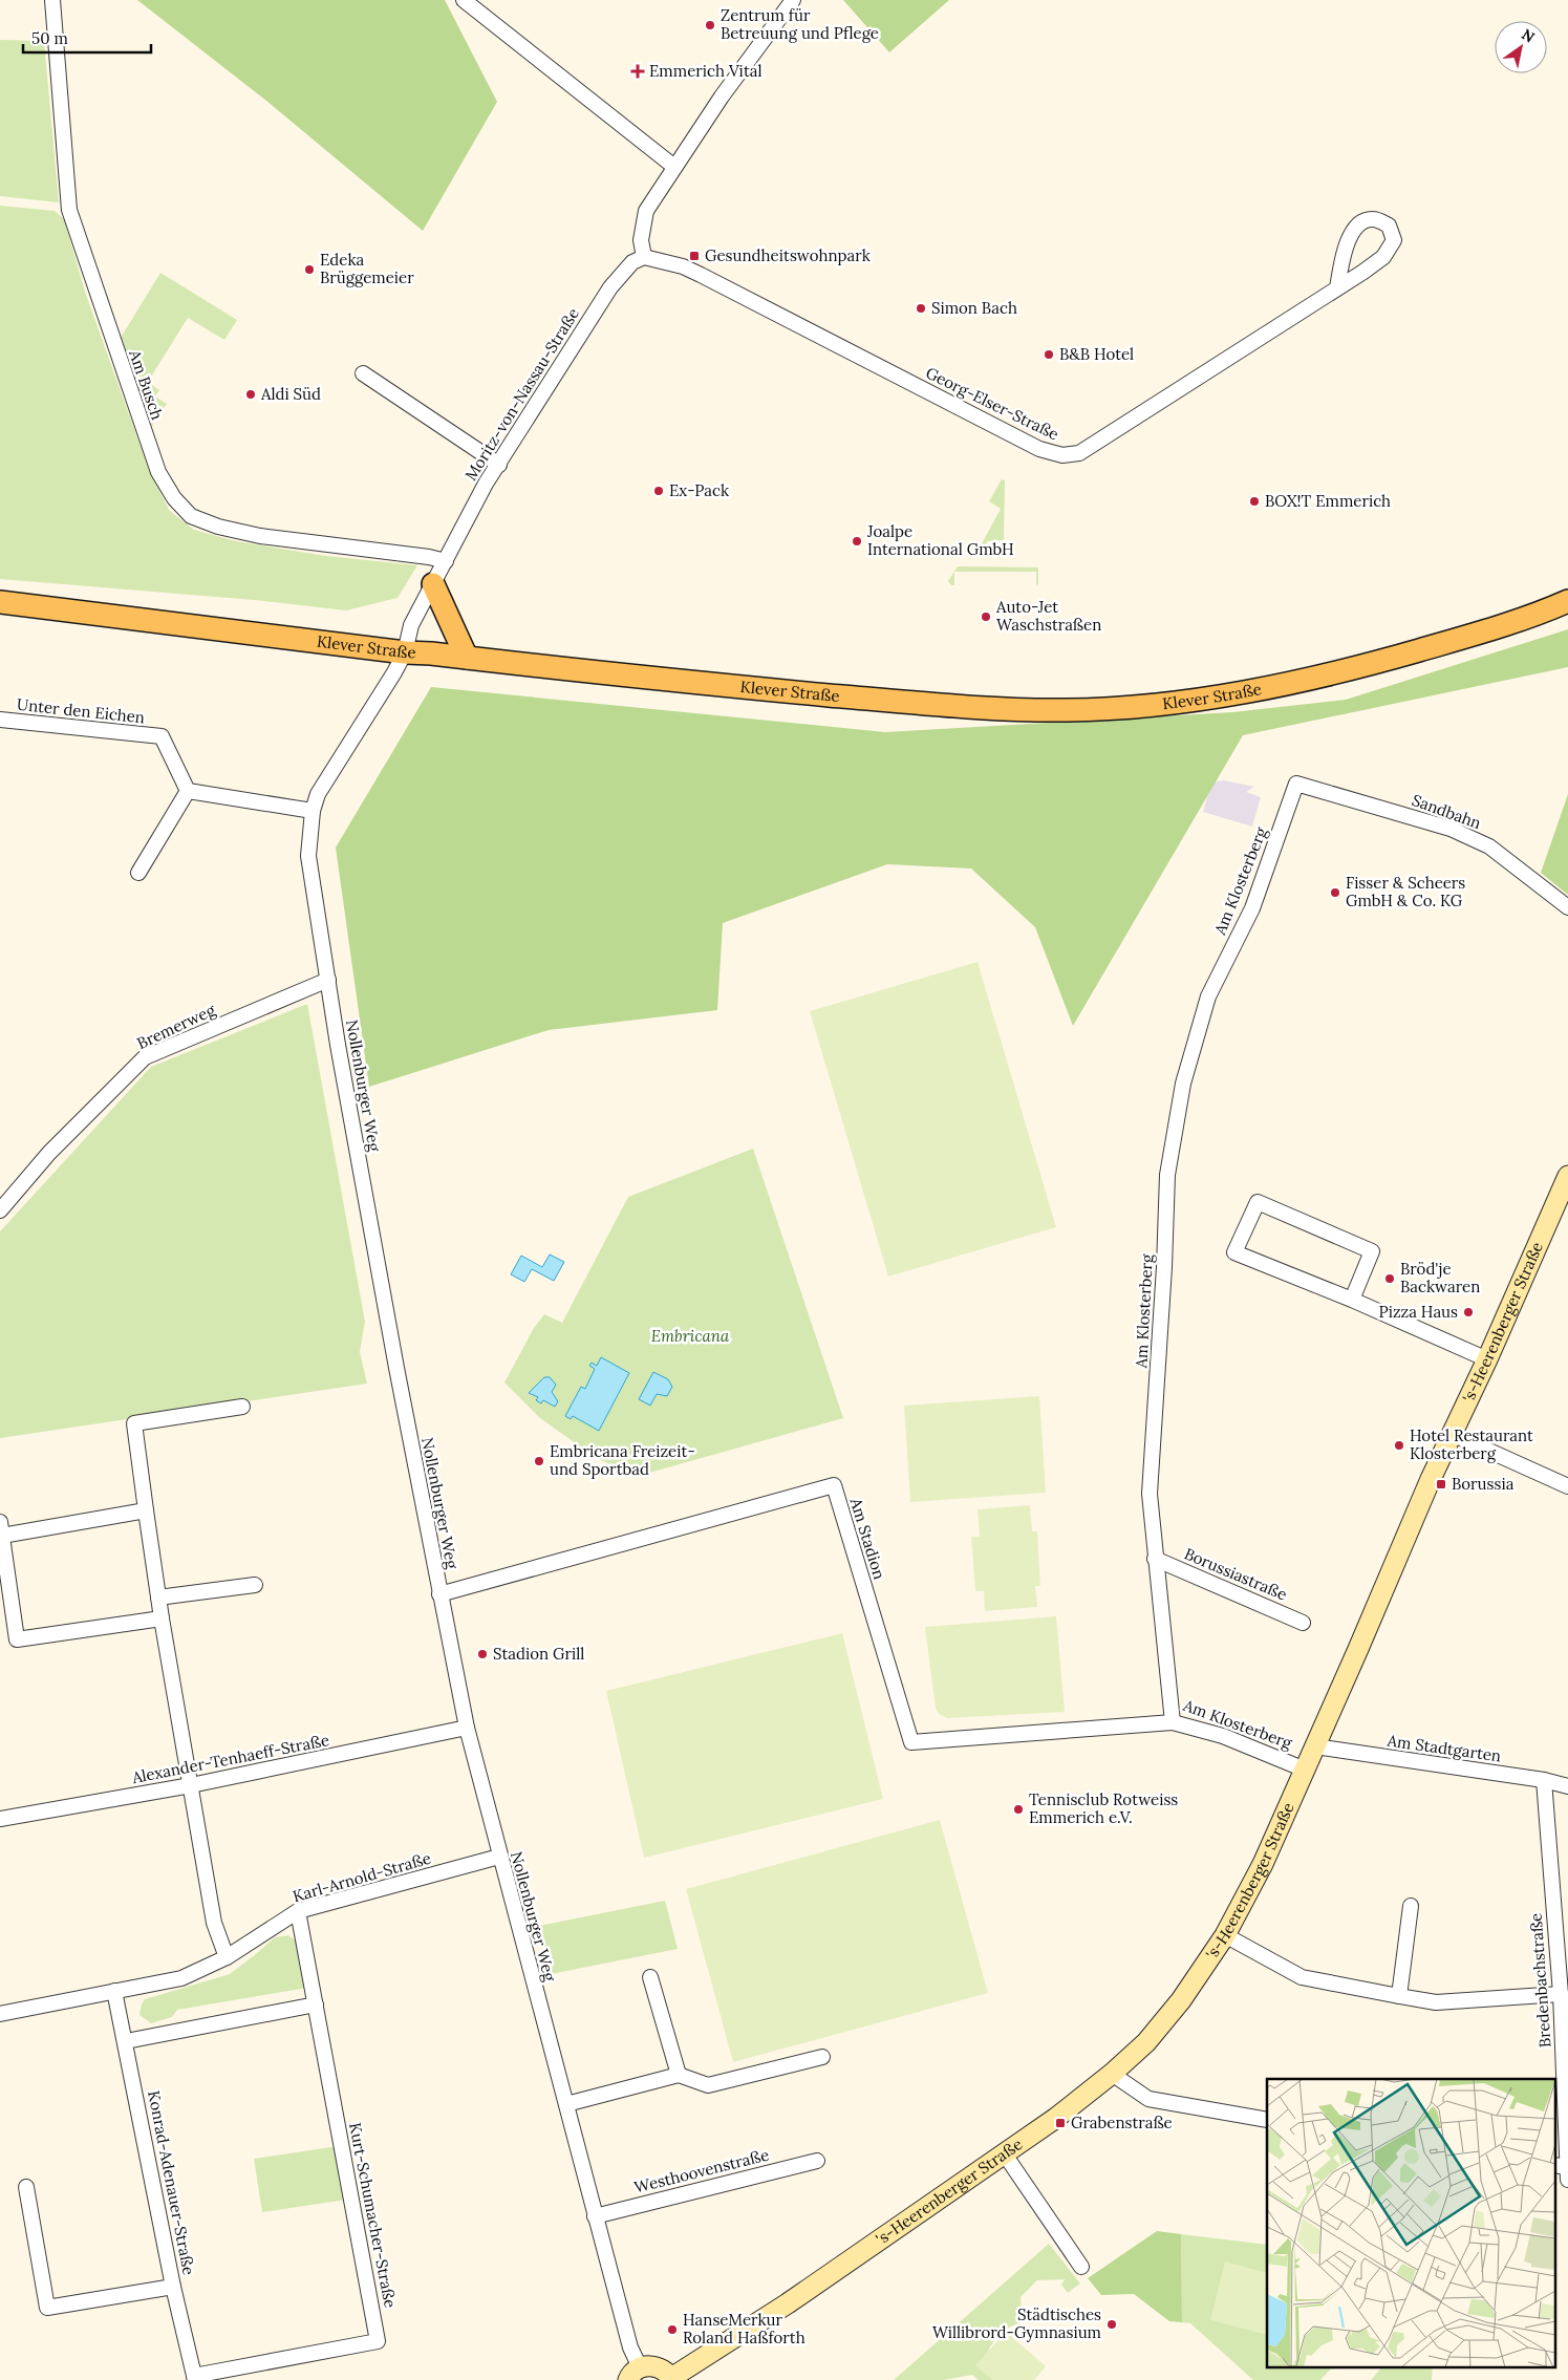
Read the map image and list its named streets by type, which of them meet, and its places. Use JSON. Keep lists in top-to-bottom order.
{
  "streets": {
    "main road": ["Klever Straße"],
    "street": [
      "Am Busch",
      "Moritz-von-Nassau-Straße",
      "Georg-Elser-Straße",
      "Unter den Eichen",
      "Sandbahn",
      "Am Klosterberg",
      "Bremerweg",
      "Nollenburger Weg",
      "'s-Heerenberger Straße",
      "Am Stadion",
      "Borussiastraße",
      "Am Stadtgarten",
      "Alexander-Tenhaeff-Straße",
      "Karl-Arnold-Straße",
      "Bredenbachstraße",
      "Westhoovenstraße",
      "Konrad-Adenauer-Straße",
      "Kurt-Schumacher-Straße"
    ]
  },
  "crossings": [
    ["Am Busch", "Moritz-von-Nassau-Straße"],
    ["Moritz-von-Nassau-Straße", "Georg-Elser-Straße"],
    ["Moritz-von-Nassau-Straße", "Klever Straße"],
    ["Moritz-von-Nassau-Straße", "Nollenburger Weg"],
    ["Klever Straße", "Nollenburger Weg"],
    ["Sandbahn", "Am Klosterberg"],
    ["Am Klosterberg", "'s-Heerenberger Straße"],
    ["Am Klosterberg", "Am Stadion"],
    ["Am Klosterberg", "Borussiastraße"],
    ["Bremerweg", "Nollenburger Weg"],
    ["Nollenburger Weg", "'s-Heerenberger Straße"],
    ["Nollenburger Weg", "Am Stadion"],
    ["Nollenburger Weg", "Alexander-Tenhaeff-Straße"],
    ["Nollenburger Weg", "Karl-Arnold-Straße"],
    ["Nollenburger Weg", "Westhoovenstraße"],
    ["'s-Heerenberger Straße", "Am Stadtgarten"],
    ["Am Stadtgarten", "Bredenbachstraße"],
    ["Karl-Arnold-Straße", "Konrad-Adenauer-Straße"],
    ["Karl-Arnold-Straße", "Kurt-Schumacher-Straße"],
    ["Konrad-Adenauer-Straße", "Kurt-Schumacher-Straße"]
  ],
  "parks": ["Embricana"],
  "places": {
    "other": [
      "Zentrum für Betreuung und Pflege",
      "Edeka Brüggemeier",
      "Simon Bach",
      "B&B Hotel",
      "Aldi Süd",
      "Ex-Pack",
      "BOX!T Emmerich",
      "Joalpe International GmbH",
      "Auto-Jet Waschstraßen",
      "Fisser & Scheers GmbH & Co. KG",
      "Bröd'je Backwaren",
      "Pizza Haus",
      "Hotel Restaurant Klosterberg",
      "Embricana Freizeit- und Sportbad",
      "Stadion Grill",
      "Tennisclub Rotweiss Emmerich e.V.",
      "Städtisches Willibrord-Gymnasium",
      "HanseMerkur Roland Haßforth"
    ],
    "health": ["Emmerich Vital"],
    "transit": ["Gesundheitswohnpark", "Borussia", "Grabenstraße"]
  },
  "scale_bar": "50 m",
  "north": "top right"
}
